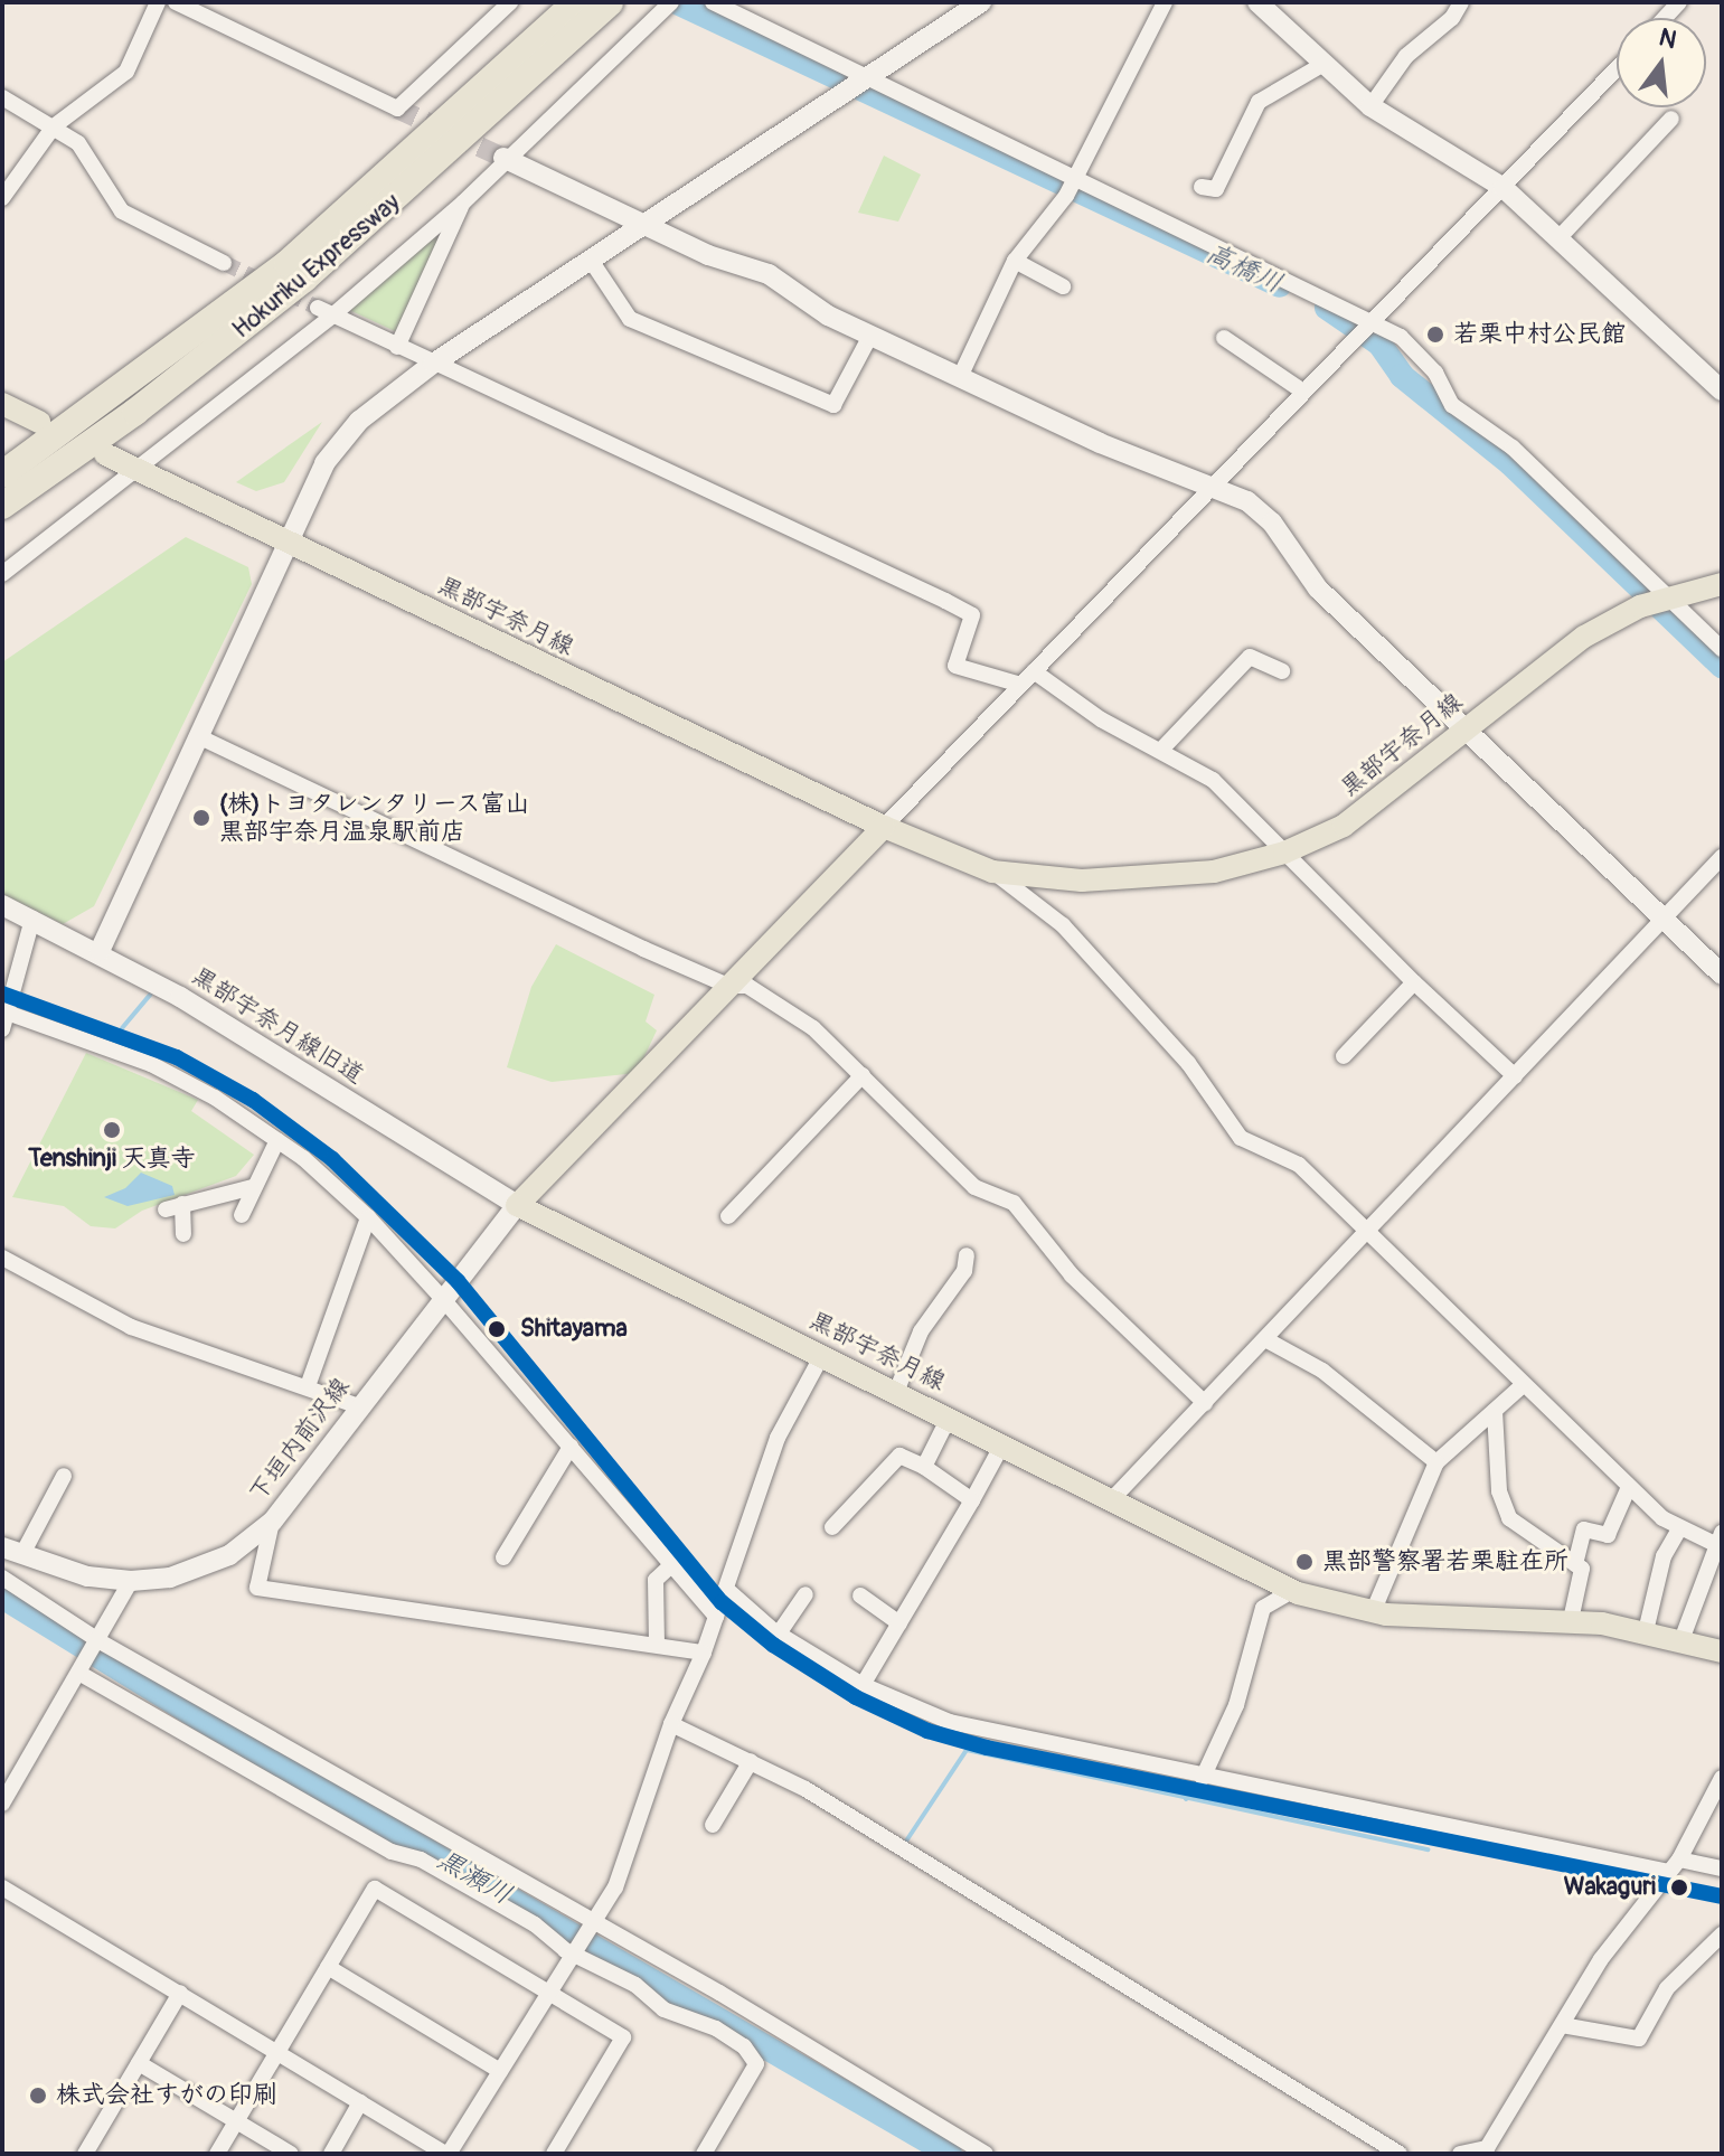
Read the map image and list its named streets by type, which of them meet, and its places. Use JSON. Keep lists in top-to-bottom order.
{
  "streets": {
    "highway": ["Hokuriku Expressway"],
    "main road": ["黒部宇奈月線"],
    "street": ["黒部宇奈月線旧道", "下垣内前沢線"]
  },
  "crossings": [
    ["黒部宇奈月線", "黒部宇奈月線旧道"],
    ["黒部宇奈月線", "下垣内前沢線"],
    ["黒部宇奈月線旧道", "下垣内前沢線"]
  ],
  "water": ["高橋川", "黒瀬川"],
  "places": [
    "若栗中村公民館",
    "(株)トヨタレンタリース富山 黒部宇奈月温泉駅前店",
    "Tenshinji 天真寺",
    "Shitayama",
    "黒部警察署若栗駐在所",
    "Wakaguri",
    "株式会社すがの印刷"
  ],
  "north": "top"
}
